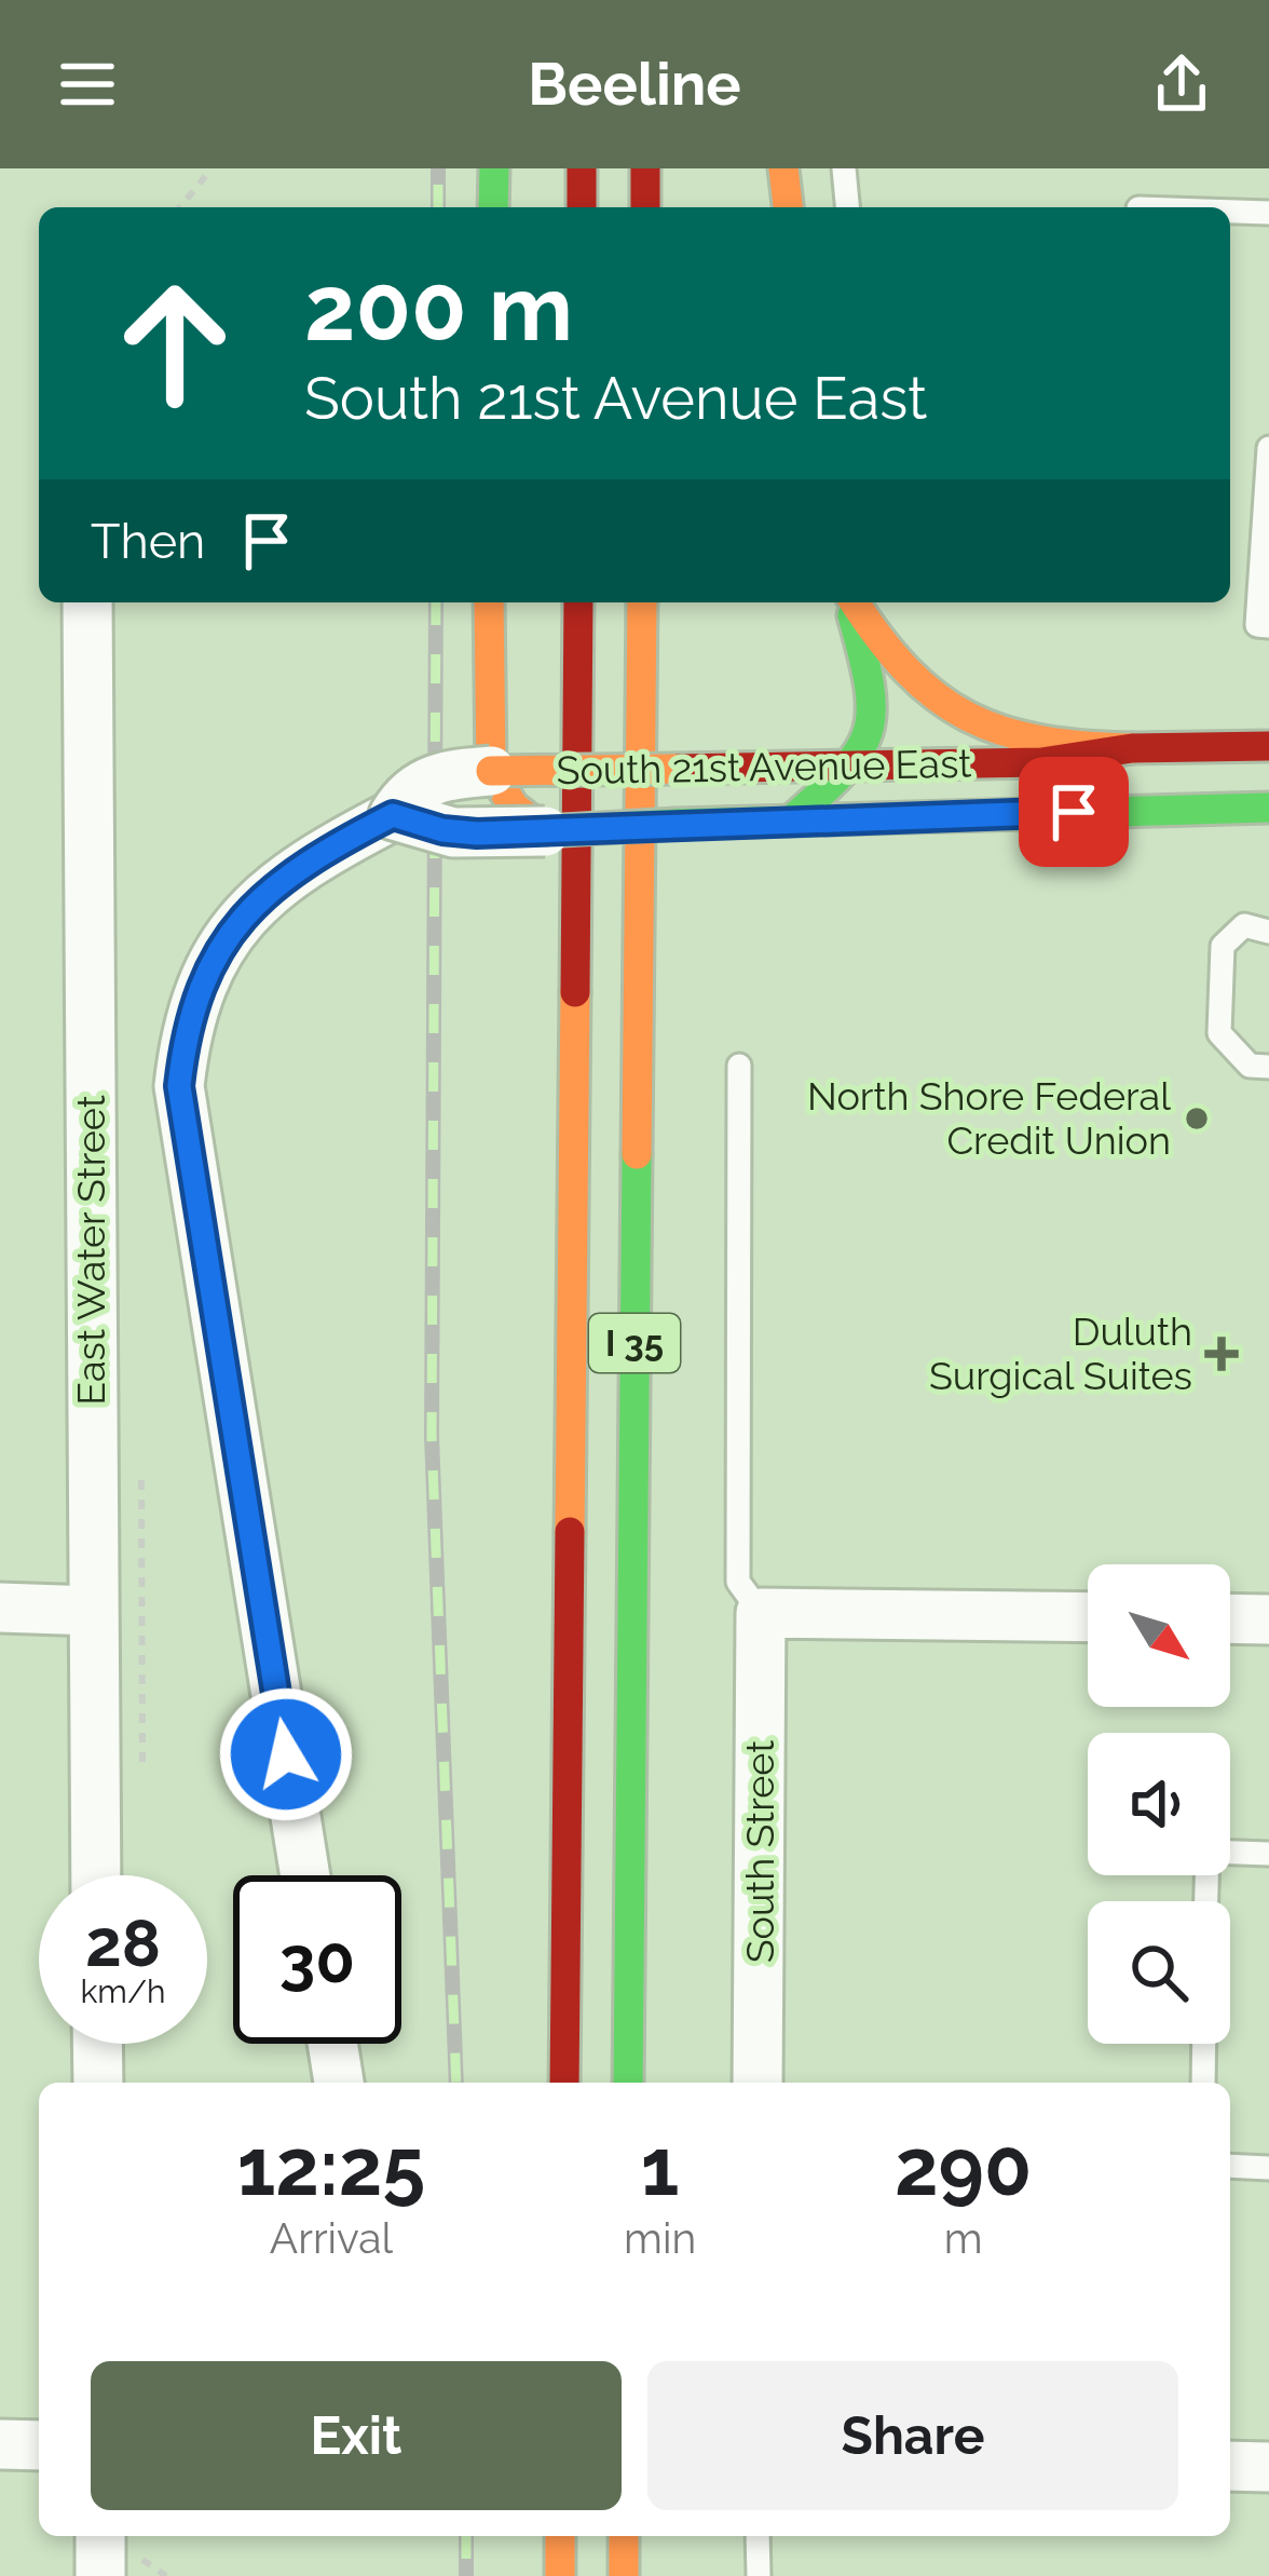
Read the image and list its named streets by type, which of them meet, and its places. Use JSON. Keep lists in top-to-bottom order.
{
  "streets": {
    "main road": ["South 21st Avenue East", "I 35"],
    "street": ["East Water Street", "South Street"]
  },
  "places": {
    "other": ["North Shore Federal Credit Union"],
    "health": ["Duluth Surgical Suites"]
  },
  "north": "bottom right",
  "page": {
    "header": "Beeline",
    "turn": ["200 m", "South 21st Avenue East"],
    "then": "Then",
    "speed": "28 km/h",
    "limit": "30",
    "eta": [
      "12:25",
      "Arrival",
      "1",
      "min",
      "290",
      "m"
    ],
    "buttons": ["Exit", "Share"]
  }
}
